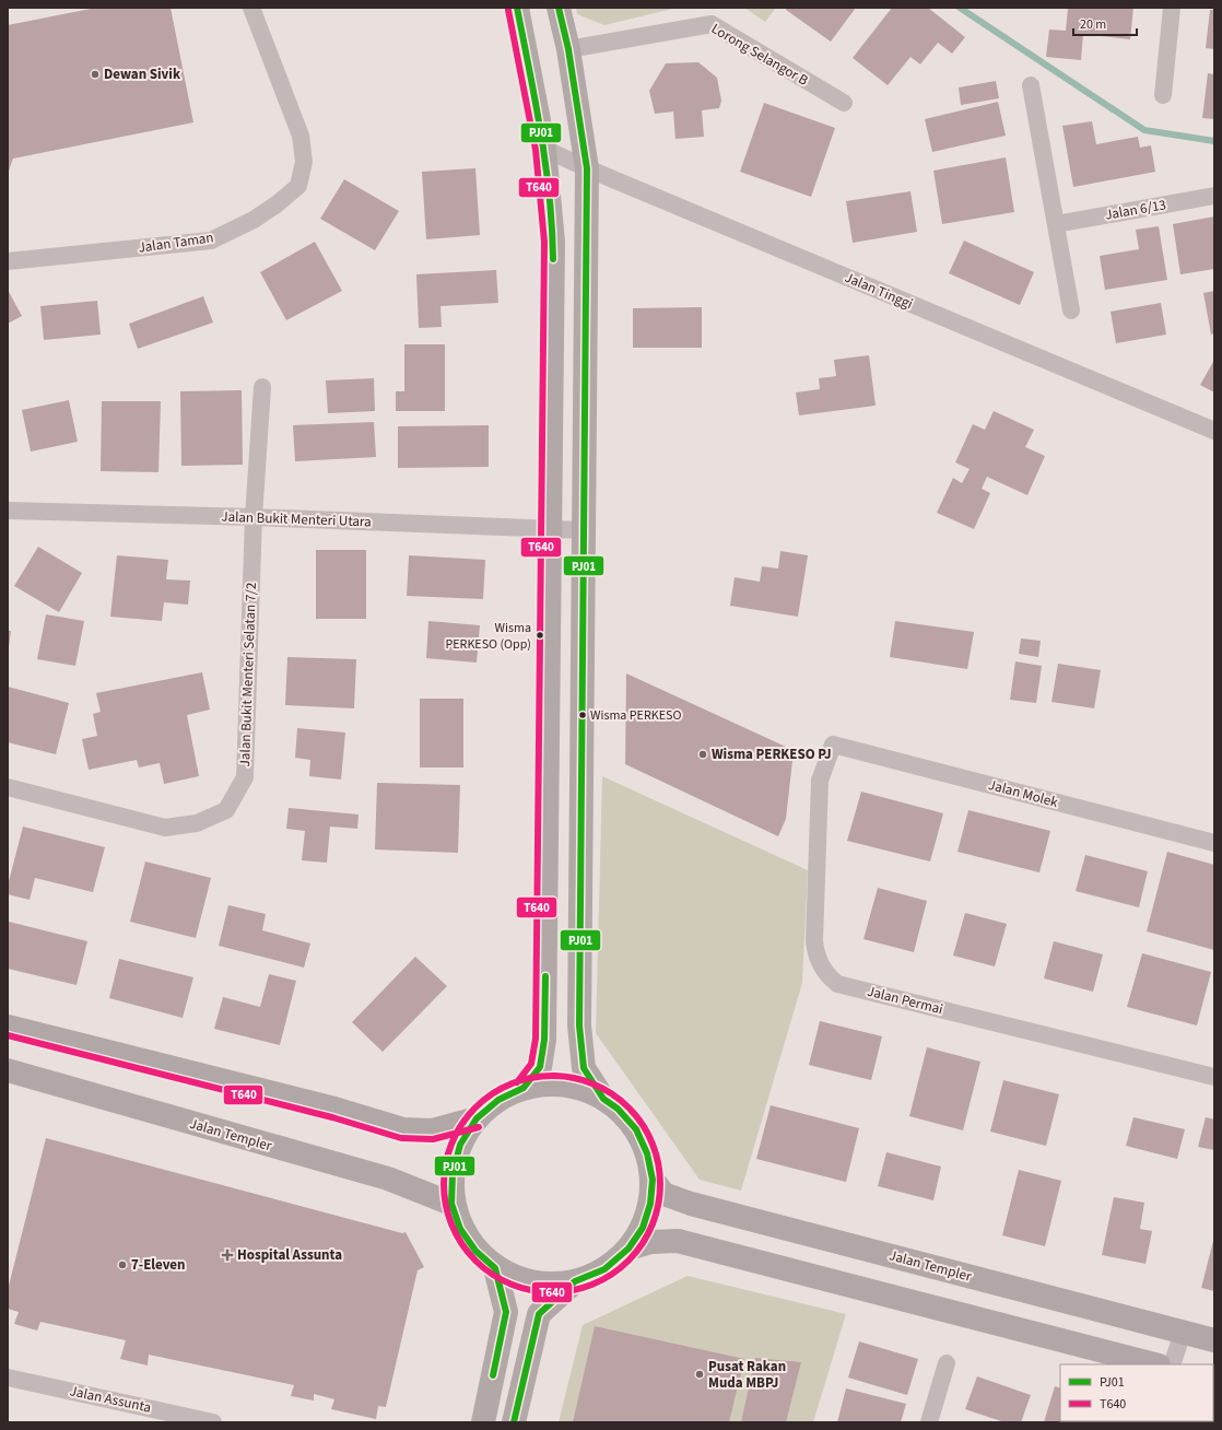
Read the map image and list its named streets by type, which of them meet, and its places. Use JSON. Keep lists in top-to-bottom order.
{
  "streets": {
    "main road": ["Jalan Templer"],
    "street": [
      "Lorong Selangor B",
      "Jalan 6/13",
      "Jalan Taman",
      "Jalan Tinggi",
      "Jalan Bukit Menteri Utara",
      "Jalan Bukit Menteri Selatan 7/2",
      "Jalan Molek",
      "Jalan Permai",
      "Jalan Assunta"
    ]
  },
  "crossings": [
    ["Jalan Bukit Menteri Utara", "Jalan Bukit Menteri Selatan 7/2"],
    ["Jalan Molek", "Jalan Permai"]
  ],
  "places": {
    "other": [
      "Dewan Sivik",
      "Wisma PERKESO (Opp)",
      "Wisma PERKESO",
      "Wisma PERKESO PJ",
      "7-Eleven",
      "Pusat Rakan Muda MBPJ"
    ],
    "health": ["Hospital Assunta"]
  },
  "lines": ["transit line PJ01", "transit line T640"],
  "legend": ["PJ01", "T640"],
  "scale_bar": "20 m"
}
